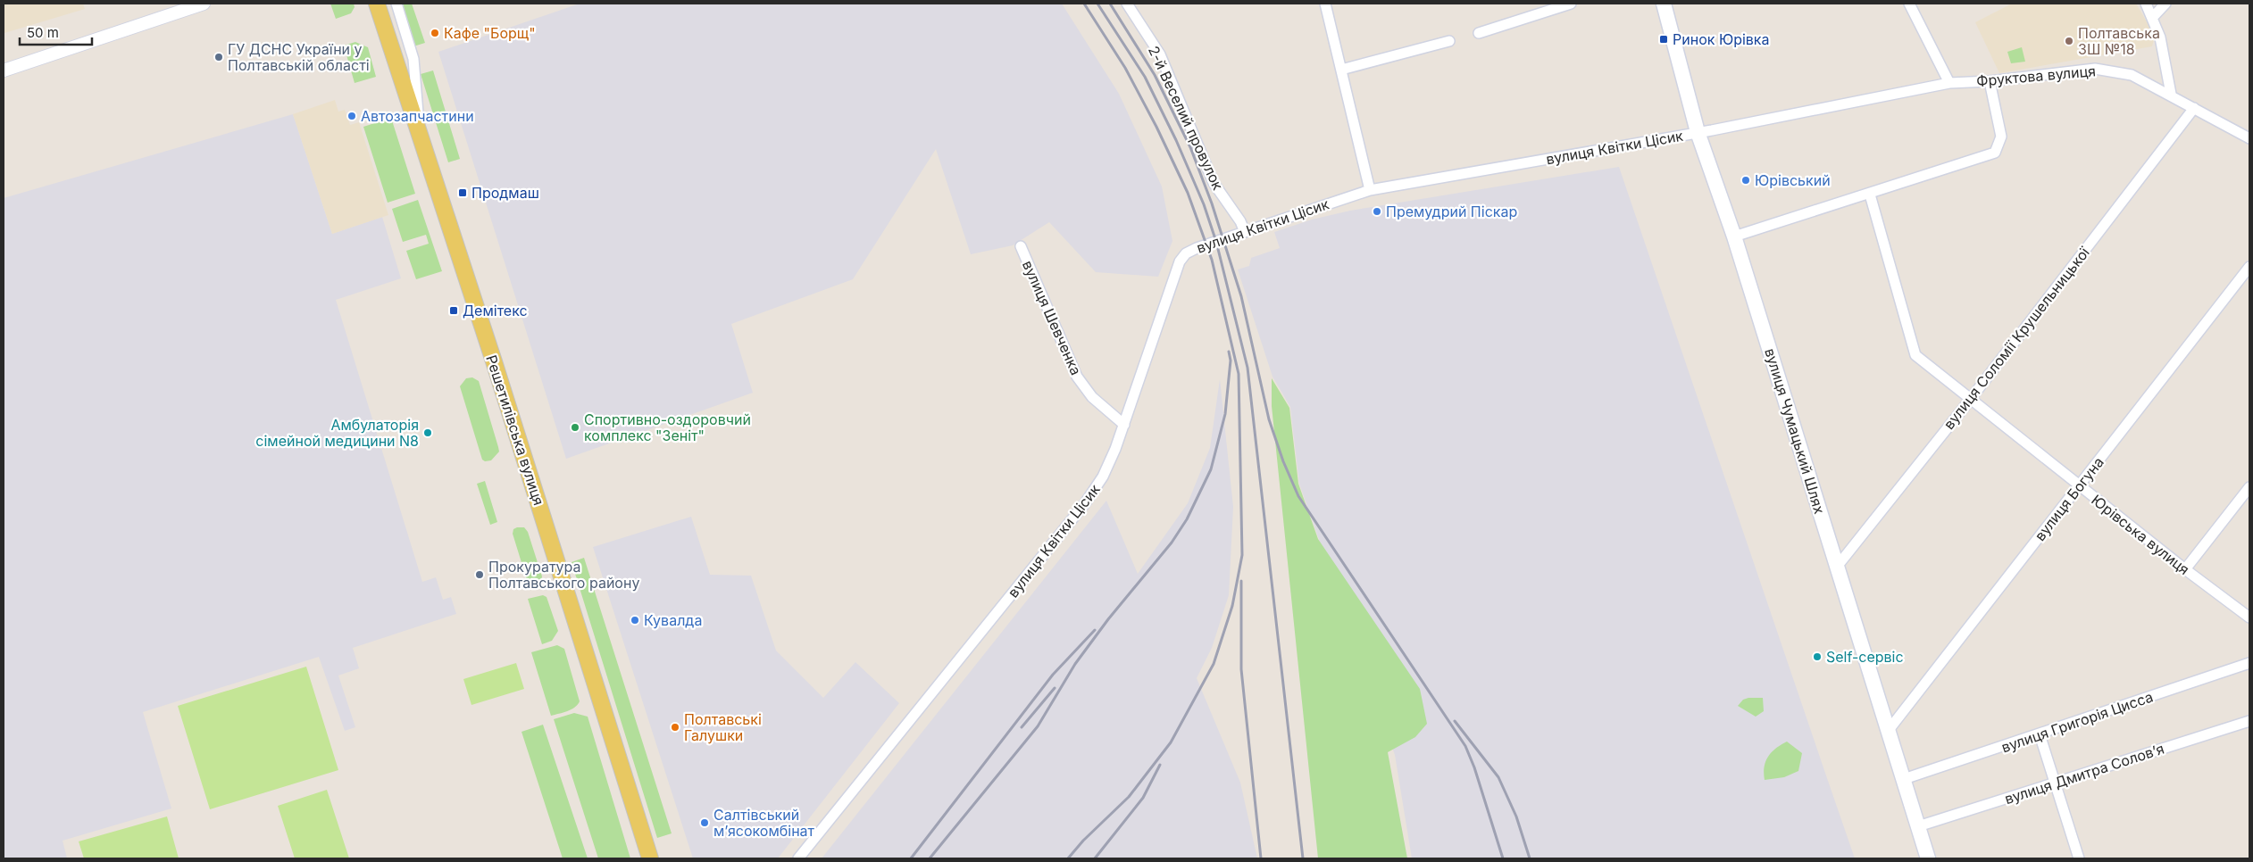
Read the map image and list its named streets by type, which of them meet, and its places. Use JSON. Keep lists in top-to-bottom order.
{
  "streets": {
    "main road": ["Решетилівська вулиця", "вулиця Чумацький Шлях"],
    "street": [
      "Фруктова вулиця",
      "2-й Веселий провулок",
      "вулиця Квітки Цісик",
      "вулиця Шевченка",
      "вулиця Соломії Крушельницької",
      "вулиця Богуна",
      "Юрівська вулиця",
      "вулиця Григорія Цисса",
      "вулиця Дмитра Соловʼя"
    ]
  },
  "crossings": [
    ["Фруктова вулиця", "вулиця Квітки Цісик"],
    ["Фруктова вулиця", "вулиця Соломії Крушельницької"],
    ["2-й Веселий провулок", "вулиця Квітки Цісик"],
    ["вулиця Квітки Цісик", "вулиця Шевченка"],
    ["вулиця Квітки Цісик", "вулиця Чумацький Шлях"],
    ["вулиця Соломії Крушельницької", "вулиця Чумацький Шлях"],
    ["вулиця Соломії Крушельницької", "Юрівська вулиця"],
    ["вулиця Чумацький Шлях", "вулиця Богуна"],
    ["вулиця Чумацький Шлях", "вулиця Григорія Цисса"],
    ["вулиця Чумацький Шлях", "вулиця Дмитра Соловʼя"],
    ["вулиця Богуна", "Юрівська вулиця"]
  ],
  "places": {
    "other": [
      "Кафе \"Борщ\"",
      "Полтавська ЗШ №18",
      "ГУ ДСНС України у Полтавській області",
      "Автозапчастини",
      "Юрівський",
      "Премудрий Піскар",
      "Спортивно-оздоровчий комплекс \"Зеніт\"",
      "Амбулаторія сімейной медицини N8",
      "Прокуратура Полтавського району",
      "Кувалда",
      "Self-сервіс",
      "Полтавські Галушки",
      "Салтівський мʼясокомбінат"
    ],
    "transit": ["Ринок Юрівка", "Продмаш", "Демітекс"]
  },
  "scale_bar": "50 m"
}
